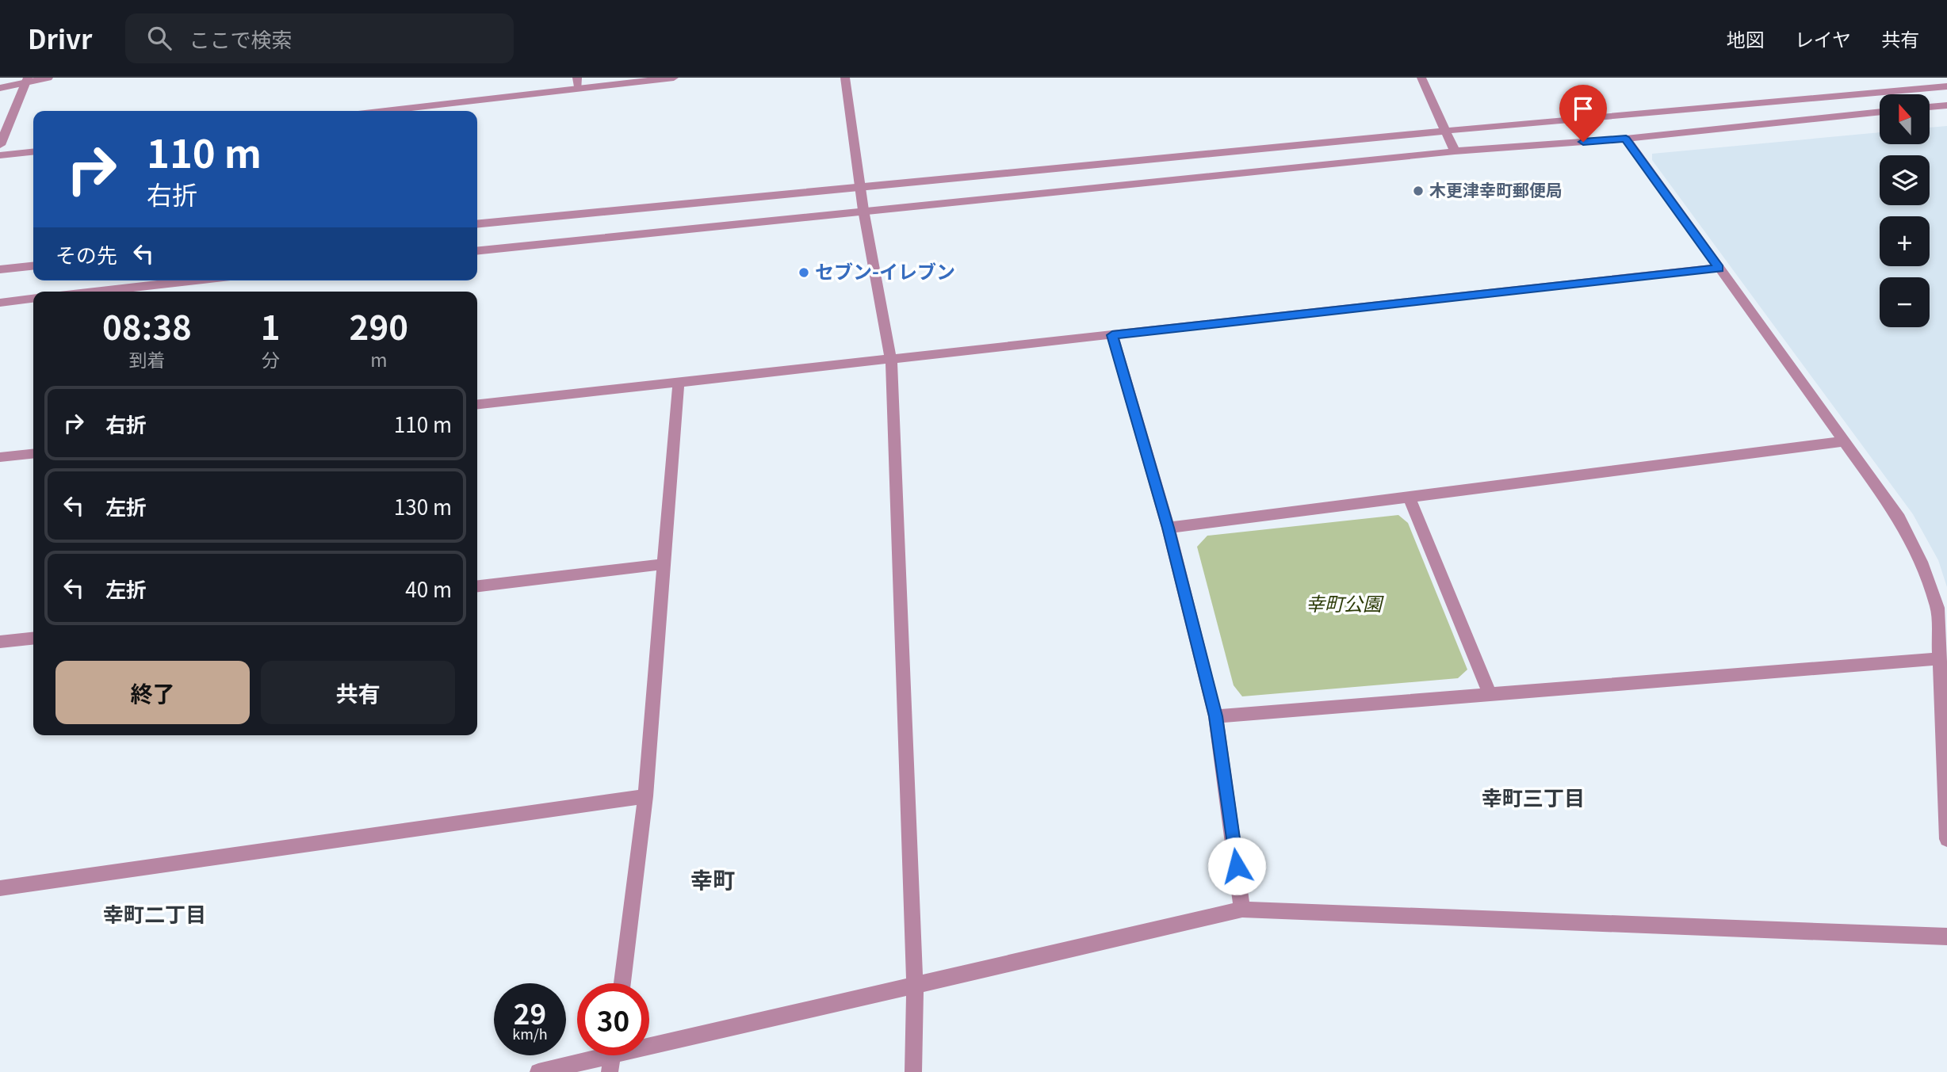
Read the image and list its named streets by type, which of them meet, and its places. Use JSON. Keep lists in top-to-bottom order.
{
  "districts": ["幸町三丁目", "幸町", "幸町二丁目"],
  "parks": ["幸町公園"],
  "places": ["木更津幸町郵便局", "セブン-イレブン"],
  "north": "top",
  "page": {
    "header": "Drivr",
    "search": "ここで検索",
    "nav": ["地図", "レイヤ", "共有"],
    "map_buttons": ["+", "−"],
    "turn": ["110 m", "右折"],
    "then": "その先",
    "eta": [
      "08:38",
      "到着",
      "1",
      "分",
      "290",
      "m"
    ],
    "list": [
      {
        "name": "右折",
        "value": "110 m"
      },
      {
        "name": "左折",
        "value": "130 m"
      },
      {
        "name": "左折",
        "value": "40 m"
      }
    ],
    "buttons": ["終了", "共有"],
    "speed": "29 km/h",
    "limit": "30"
  }
}
